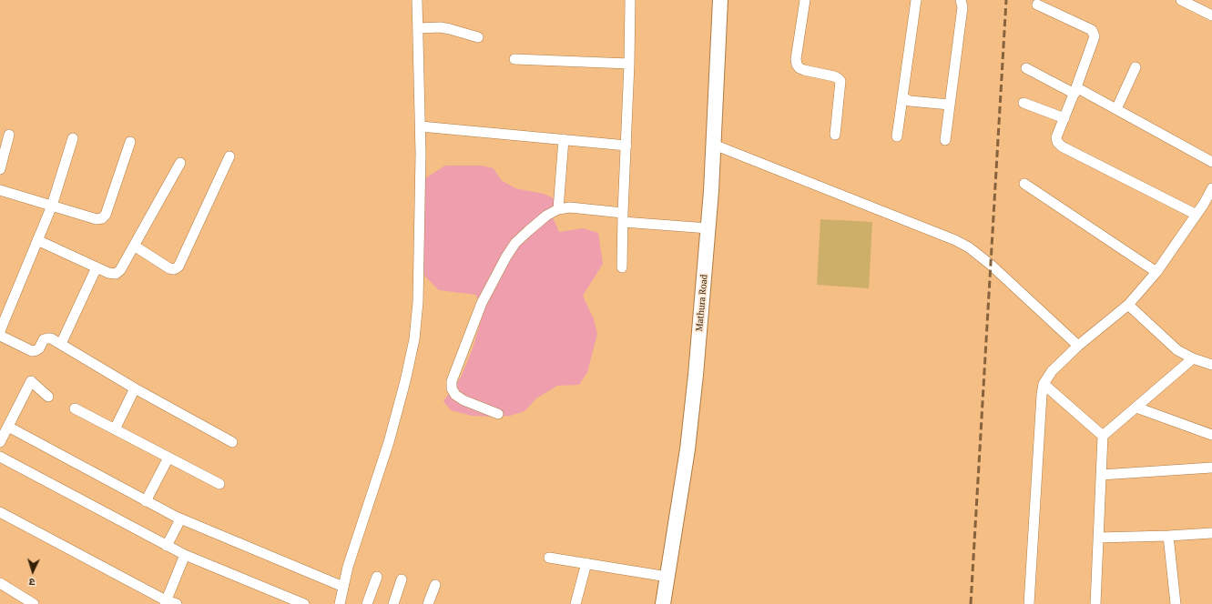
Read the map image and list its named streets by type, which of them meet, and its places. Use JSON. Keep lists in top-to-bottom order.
{
  "streets": {
    "main road": ["Mathura Road"]
  },
  "north": "bottom"
}
